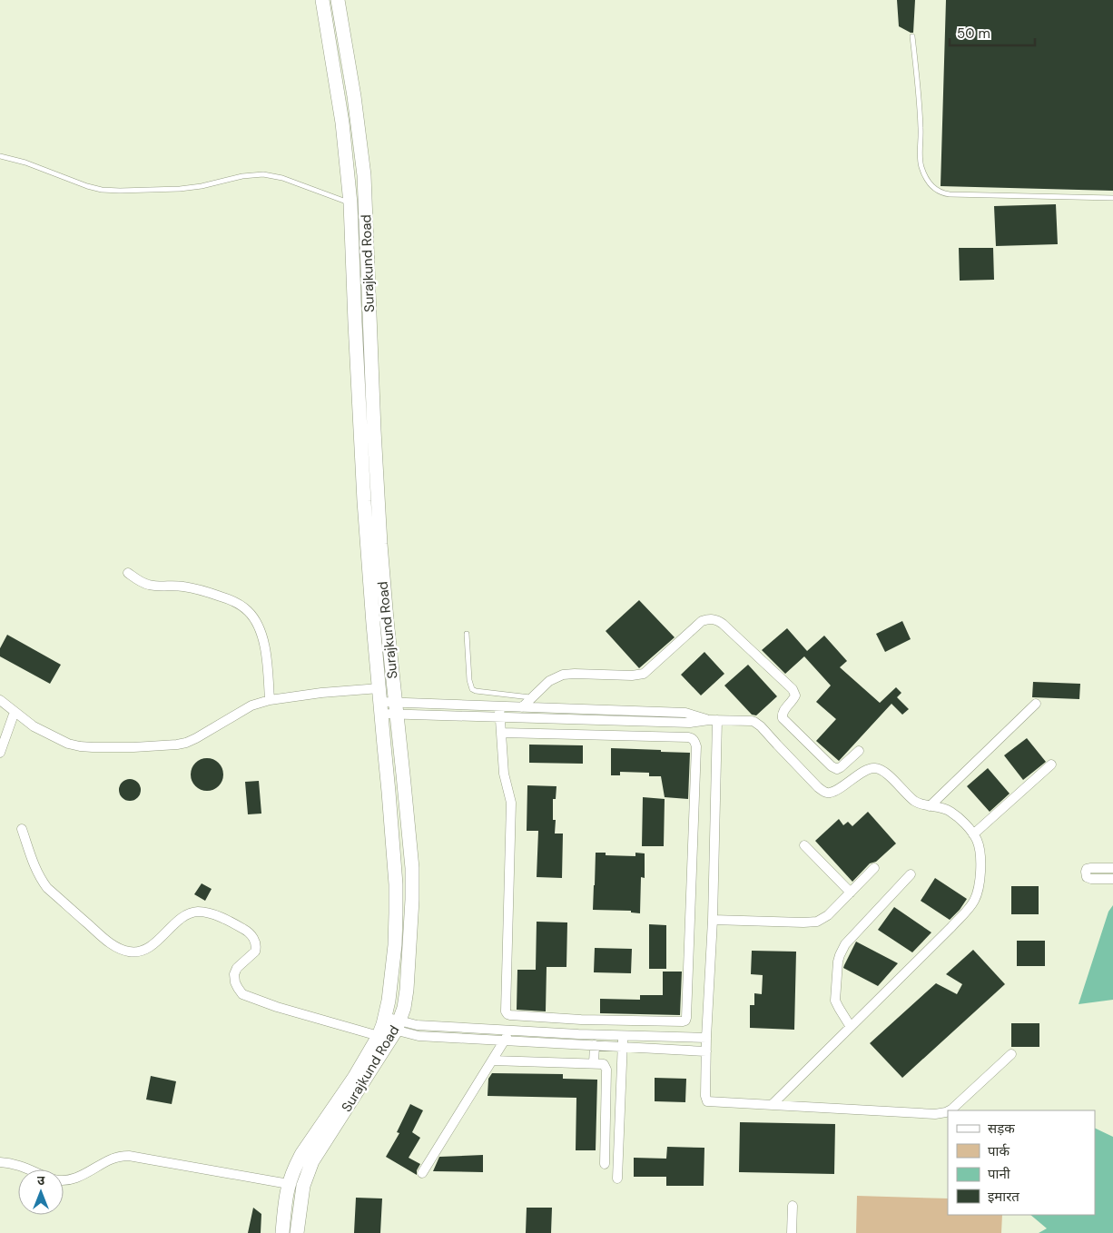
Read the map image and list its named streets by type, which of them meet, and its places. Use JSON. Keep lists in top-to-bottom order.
{
  "streets": {
    "main road": ["Surajkund Road"]
  },
  "legend": [
    "सड़क",
    "पार्क",
    "पानी",
    "इमारत"
  ],
  "scale_bar": "50 m",
  "north": "top"
}
